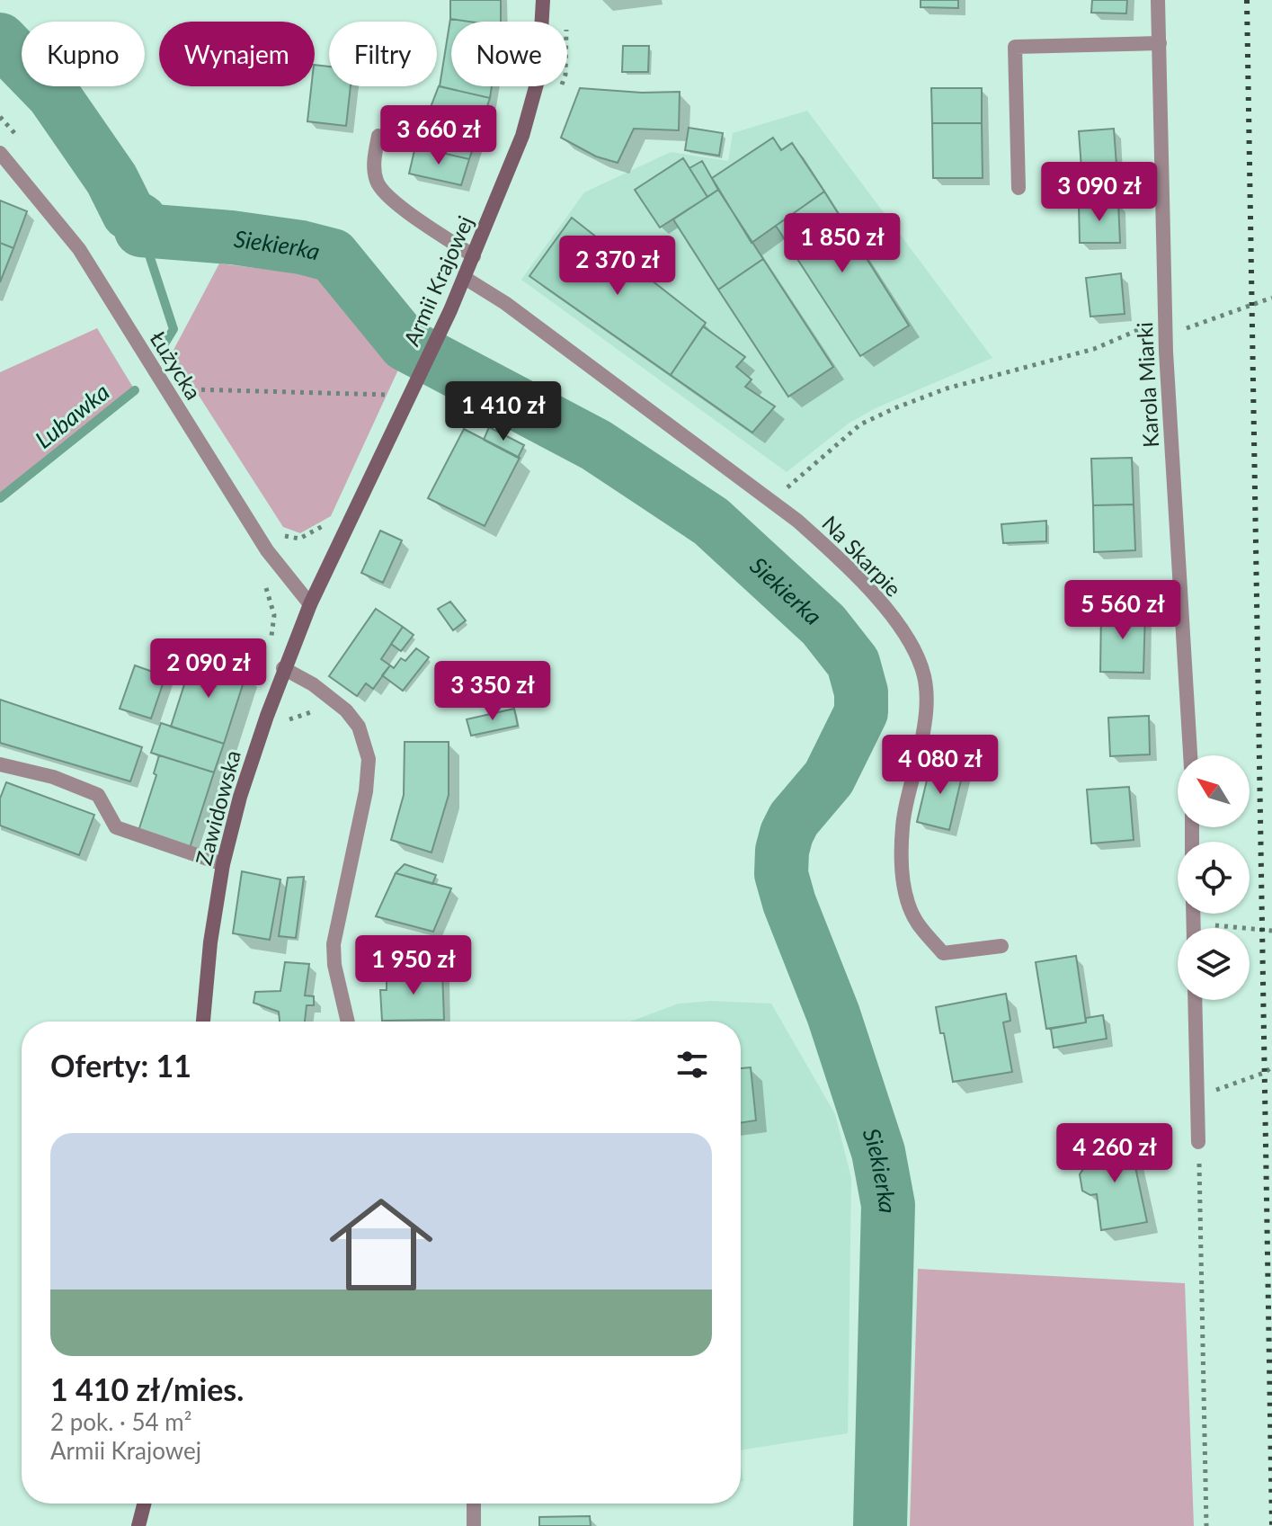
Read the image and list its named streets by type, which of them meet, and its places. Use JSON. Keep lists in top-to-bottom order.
{
  "streets": {
    "main road": ["Armii Krajowej", "Zawidowska"],
    "street": ["Łużycka", "Karola Miarki", "Na Skarpie"]
  },
  "crossings": [
    ["Armii Krajowej", "Łużycka"],
    ["Armii Krajowej", "Na Skarpie"],
    ["Armii Krajowej", "Zawidowska"],
    ["Łużycka", "Zawidowska"]
  ],
  "water": ["Siekierka", "Lubawka"],
  "north": "top left",
  "page": {
    "chip": [
      "Kupno",
      "Wynajem",
      "Filtry",
      "Nowe"
    ],
    "price": [
      "3 660 zł",
      "3 090 zł",
      "1 850 zł",
      "2 370 zł",
      "1 410 zł",
      "5 560 zł",
      "2 090 zł",
      "3 350 zł",
      "4 080 zł",
      "1 950 zł",
      "4 260 zł"
    ],
    "heading": "Oferty: 11",
    "list": [
      {
        "name": "1 410 zł/mies.",
        "note": "2 pok. · 54 m² · Armii Krajowej"
      }
    ]
  }
}
